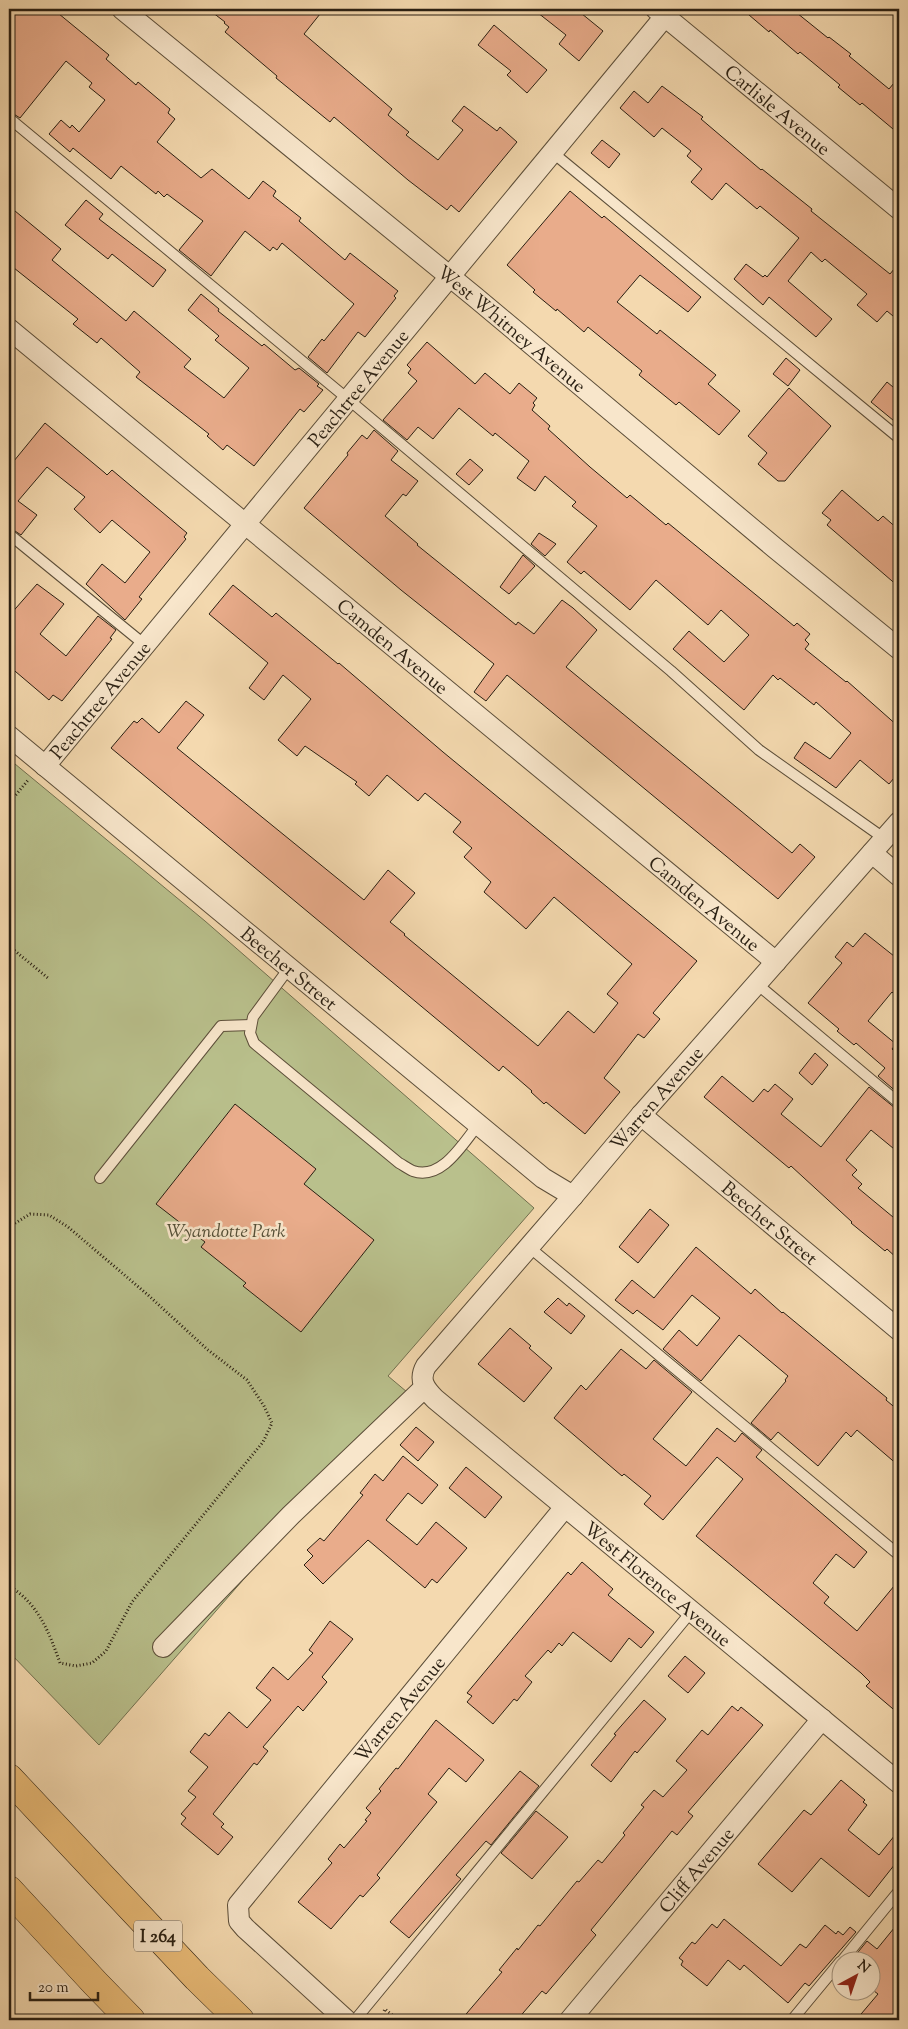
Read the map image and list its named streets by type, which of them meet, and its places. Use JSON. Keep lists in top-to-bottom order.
{
  "streets": {
    "highway": ["I 264"],
    "street": [
      "Carlisle Avenue",
      "West Whitney Avenue",
      "Peachtree Avenue",
      "Camden Avenue",
      "Beecher Street",
      "Warren Avenue",
      "West Florence Avenue",
      "Cliff Avenue"
    ]
  },
  "crossings": [
    ["Carlisle Avenue", "Peachtree Avenue"],
    ["West Whitney Avenue", "Peachtree Avenue"],
    ["Peachtree Avenue", "Camden Avenue"],
    ["Peachtree Avenue", "Beecher Street"],
    ["Camden Avenue", "Warren Avenue"],
    ["Beecher Street", "Warren Avenue"],
    ["Warren Avenue", "West Florence Avenue"],
    ["West Florence Avenue", "Cliff Avenue"]
  ],
  "parks": ["Wyandotte Park"],
  "scale_bar": "20 m",
  "north": "top right"
}
